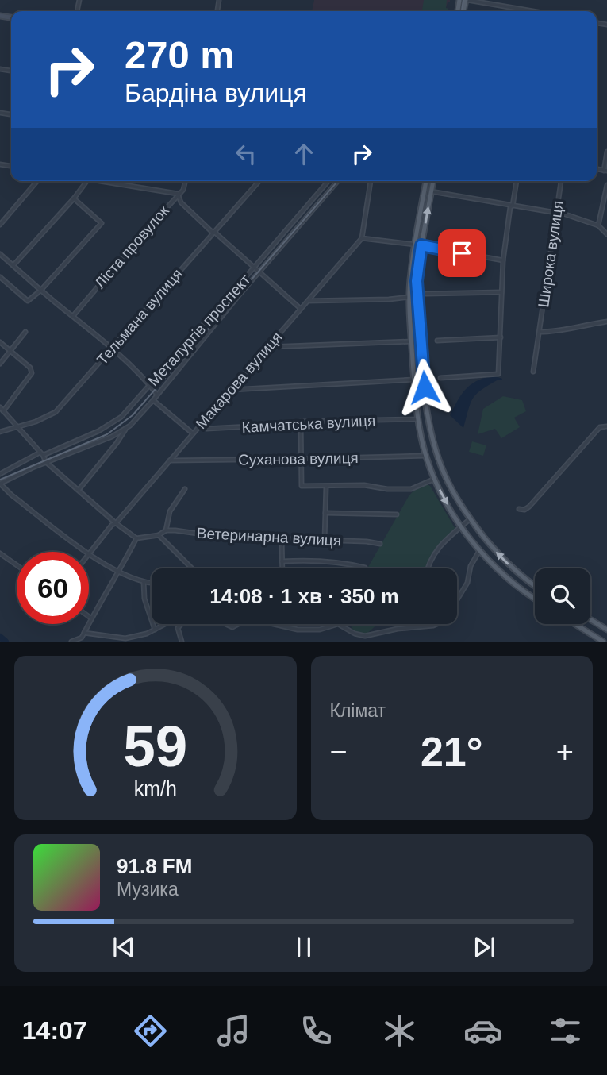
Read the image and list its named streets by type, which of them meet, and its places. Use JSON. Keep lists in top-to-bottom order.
{
  "streets": {
    "street": [
      "Ліста провулок",
      "Широка вулиця",
      "Тельмана вулиця",
      "Металургів проспект",
      "Макарова вулиця",
      "Камчатська вулиця",
      "Суханова вулиця",
      "Ветеринарна вулиця"
    ]
  },
  "crossings": [
    ["Макарова вулиця", "Камчатська вулиця"],
    ["Макарова вулиця", "Суханова вулиця"]
  ],
  "page": {
    "turn": ["270 m", "Бардіна вулиця"],
    "limit": "60",
    "trip": "14:08 · 1 хв · 350 m",
    "tile": "Клімат",
    "heat": ["−", "21°", "+"],
    "song": ["91.8 FM", "Музика"],
    "tabs": "14:07",
    "gauge": ["59", "km/h"]
  }
}
